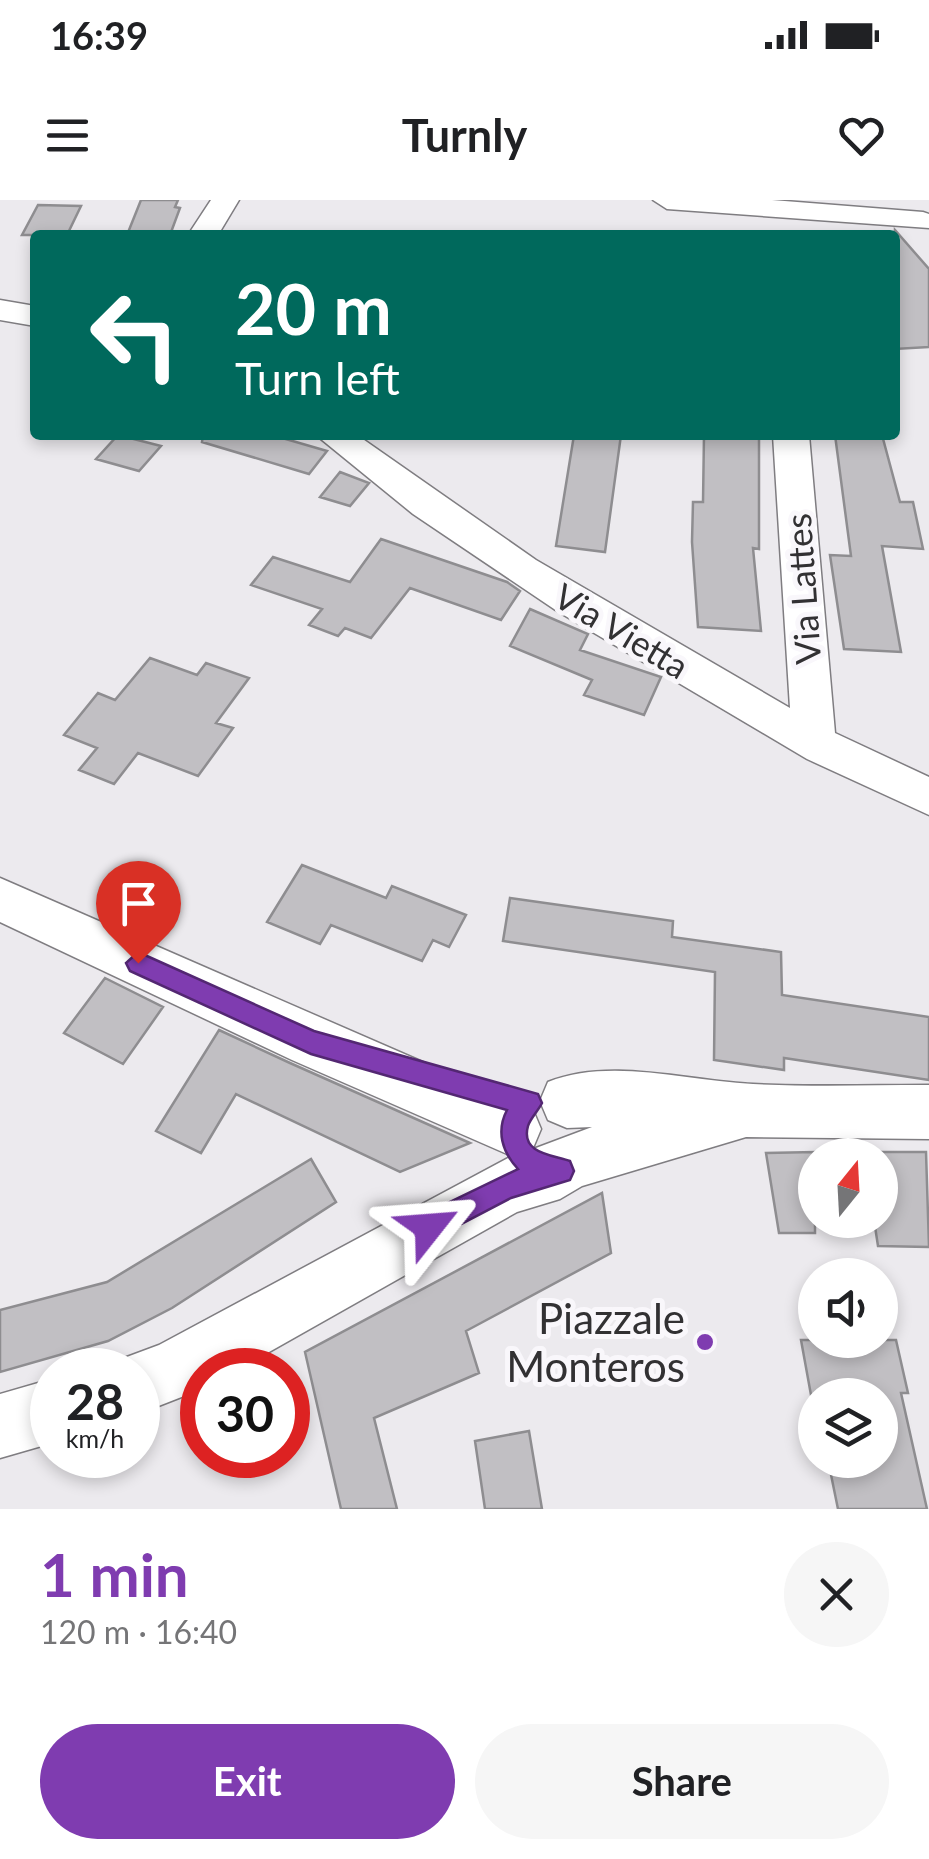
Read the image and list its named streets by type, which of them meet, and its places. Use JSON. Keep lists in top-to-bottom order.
{
  "streets": {
    "street": ["Via Lattes", "Via Vietta"]
  },
  "crossings": [
    ["Via Lattes", "Via Vietta"]
  ],
  "places": ["Piazzale Monteros"],
  "north": "top",
  "page": {
    "status": "16:39",
    "header": "Turnly",
    "turn": ["20 m", "Turn left"],
    "speed": "28 km/h",
    "limit": "30",
    "heading": ["1 min", "120 m · 16:40"],
    "buttons": ["Exit", "Share"]
  }
}
